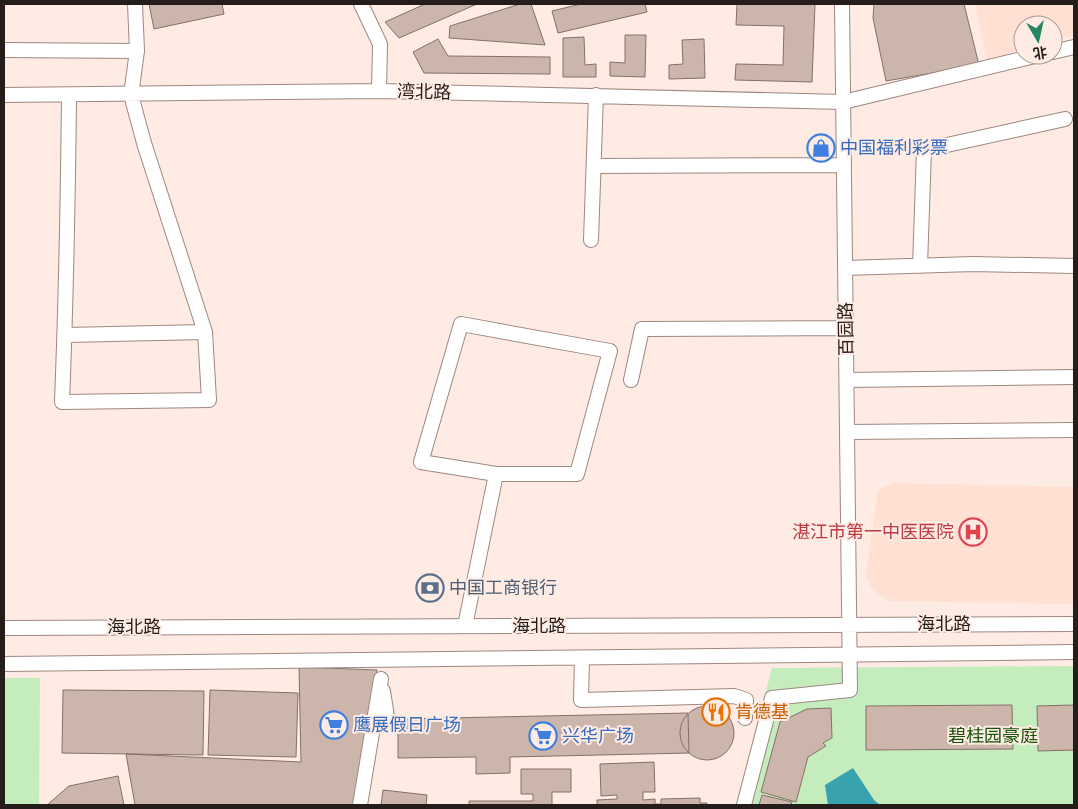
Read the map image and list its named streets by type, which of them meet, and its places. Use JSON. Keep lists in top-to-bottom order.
{
  "streets": {
    "street": ["湾北路", "百园路", "海北路"]
  },
  "crossings": [
    ["湾北路", "百园路"],
    ["百园路", "海北路"]
  ],
  "parks": ["碧桂园豪庭"],
  "places": {
    "shop": ["中国福利彩票"],
    "hospital": ["湛江市第一中医医院"],
    "bank": ["中国工商银行"],
    "restaurant": ["肯德基"],
    "supermarket": ["鹰展假日广场", "兴华广场"]
  },
  "north": "bottom"
}
